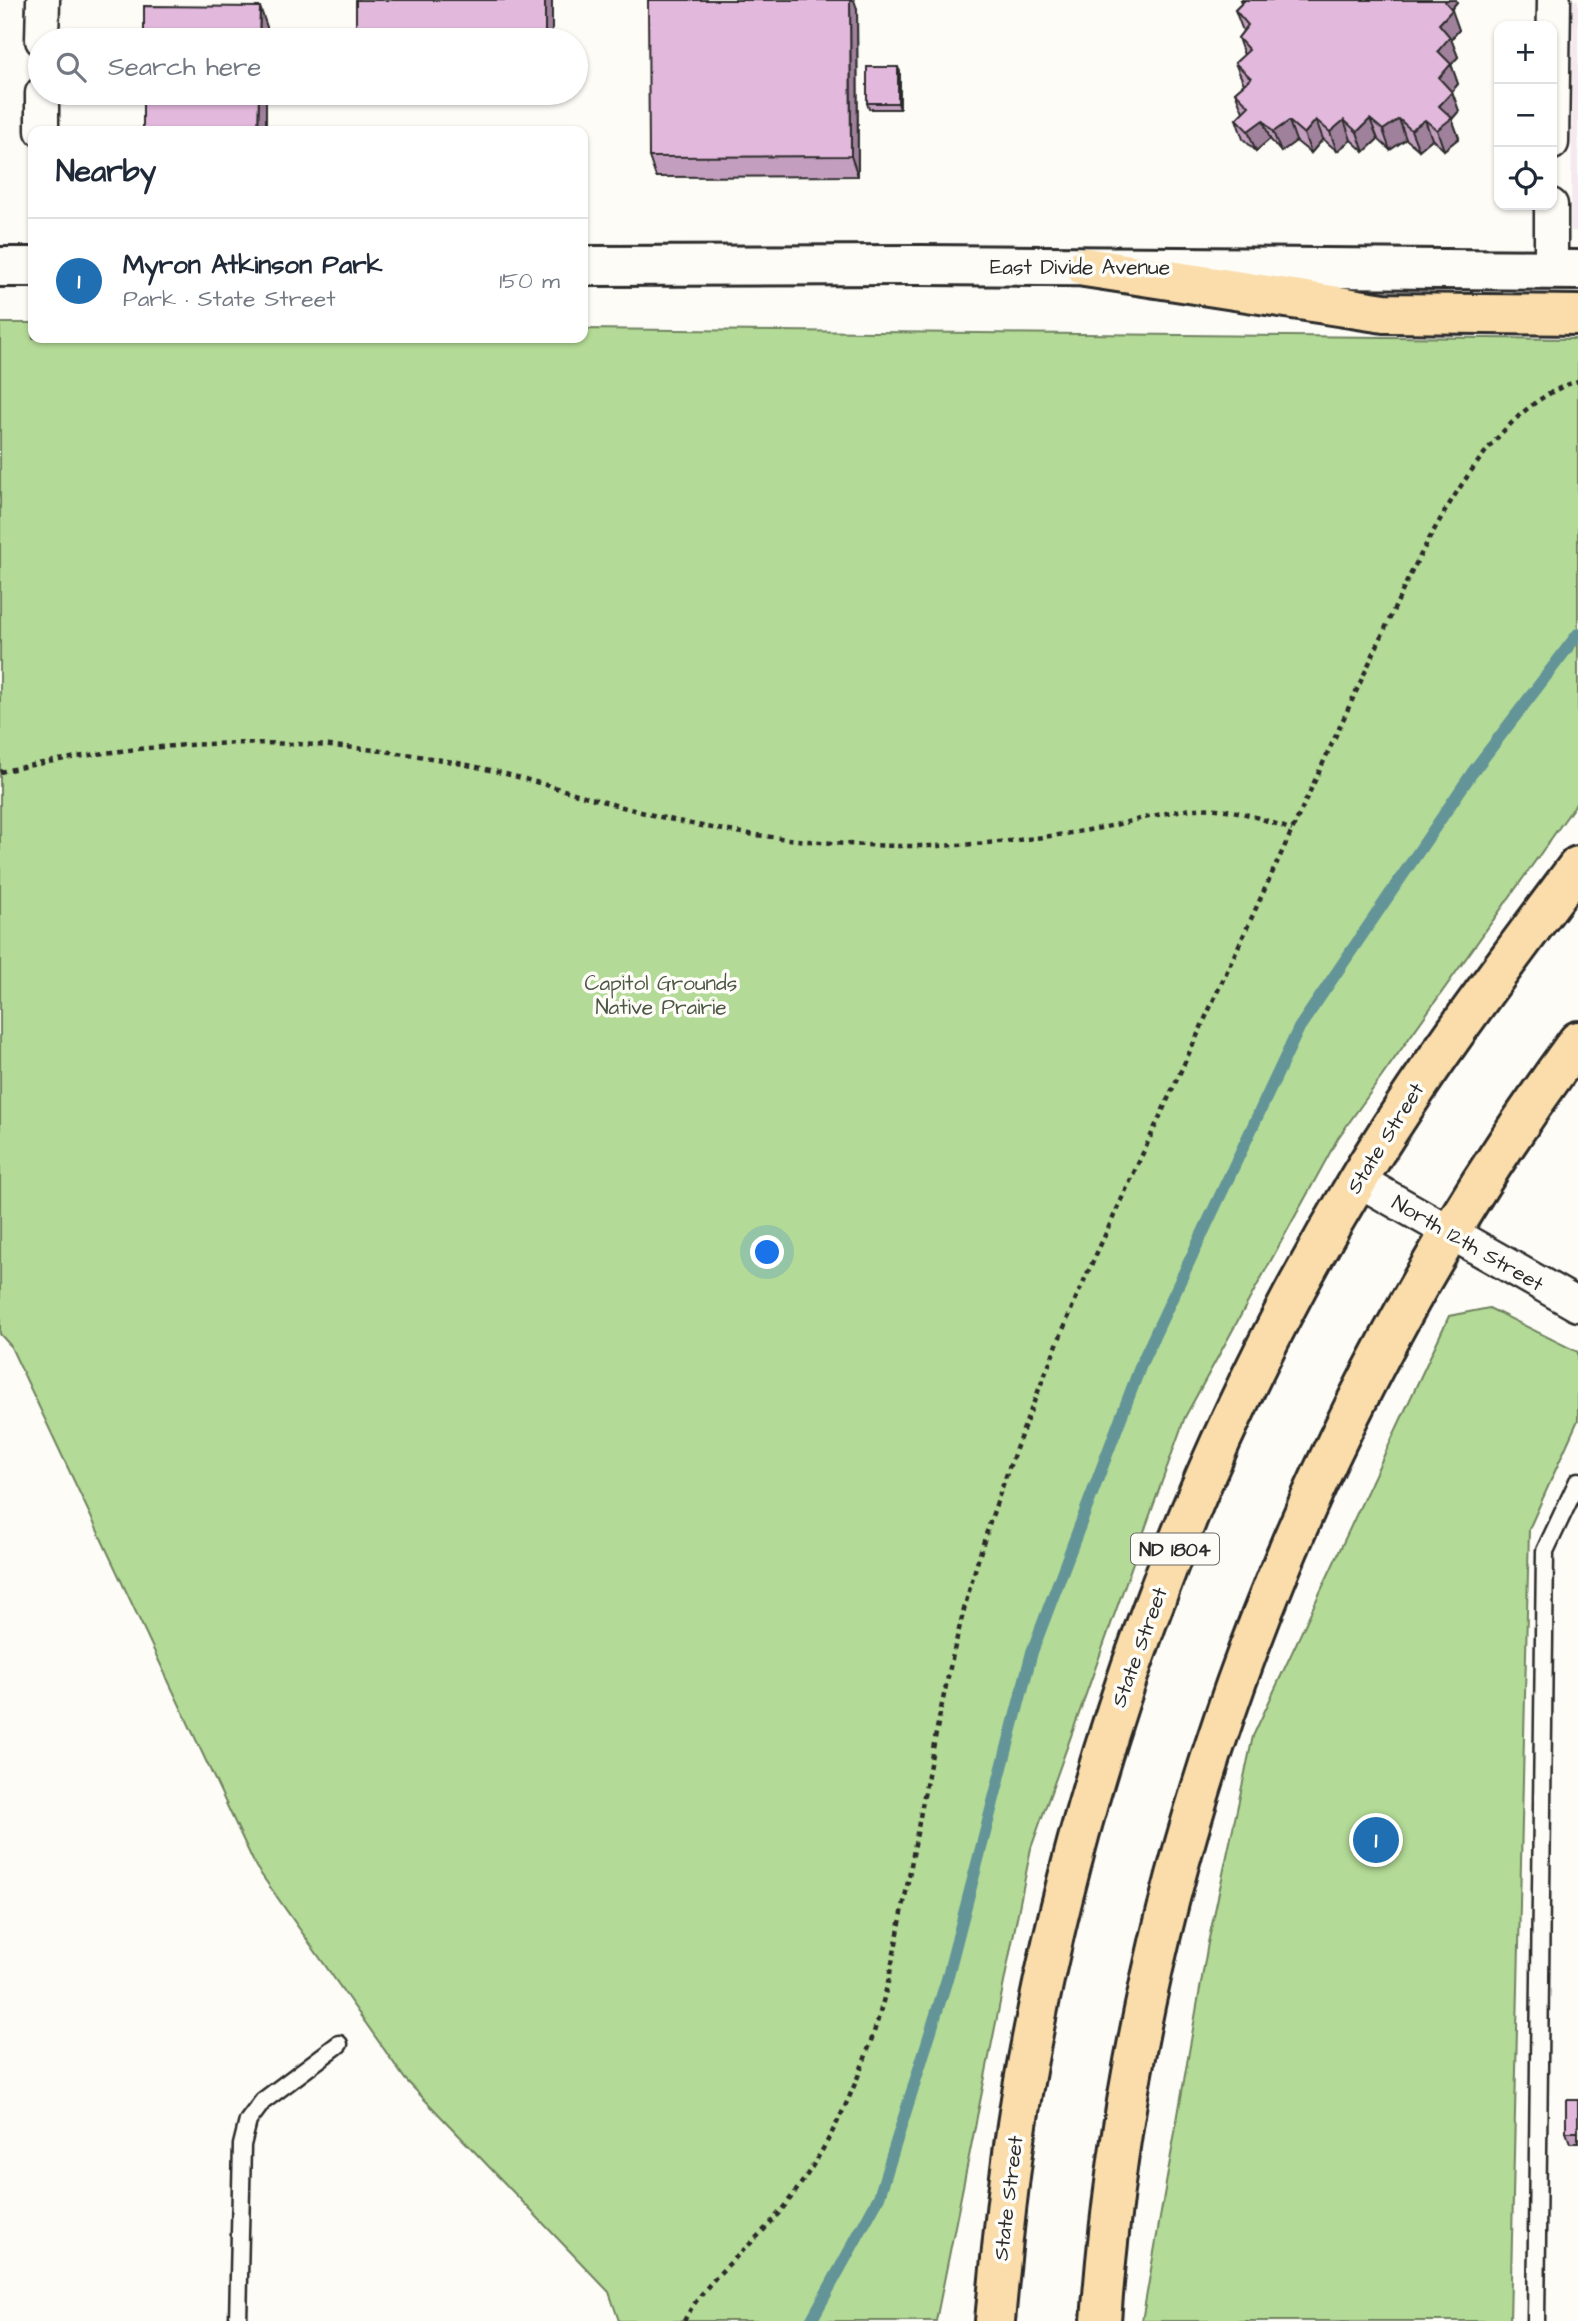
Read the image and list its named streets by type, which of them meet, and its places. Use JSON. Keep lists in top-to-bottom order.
{
  "streets": {
    "main road": ["State Street", "ND 1804"],
    "street": ["East Divide Avenue", "North 12th Street"]
  },
  "crossings": [
    ["State Street", "North 12th Street"]
  ],
  "parks": ["Capitol Grounds Native Prairie"],
  "page": {
    "map_buttons": ["+", "−"],
    "search": "Search here",
    "heading": "Nearby",
    "list": [
      {
        "mark": "1",
        "name": "Myron Atkinson Park",
        "note": "Park · State Street",
        "value": "150 m"
      }
    ],
    "pins": "1"
  }
}
